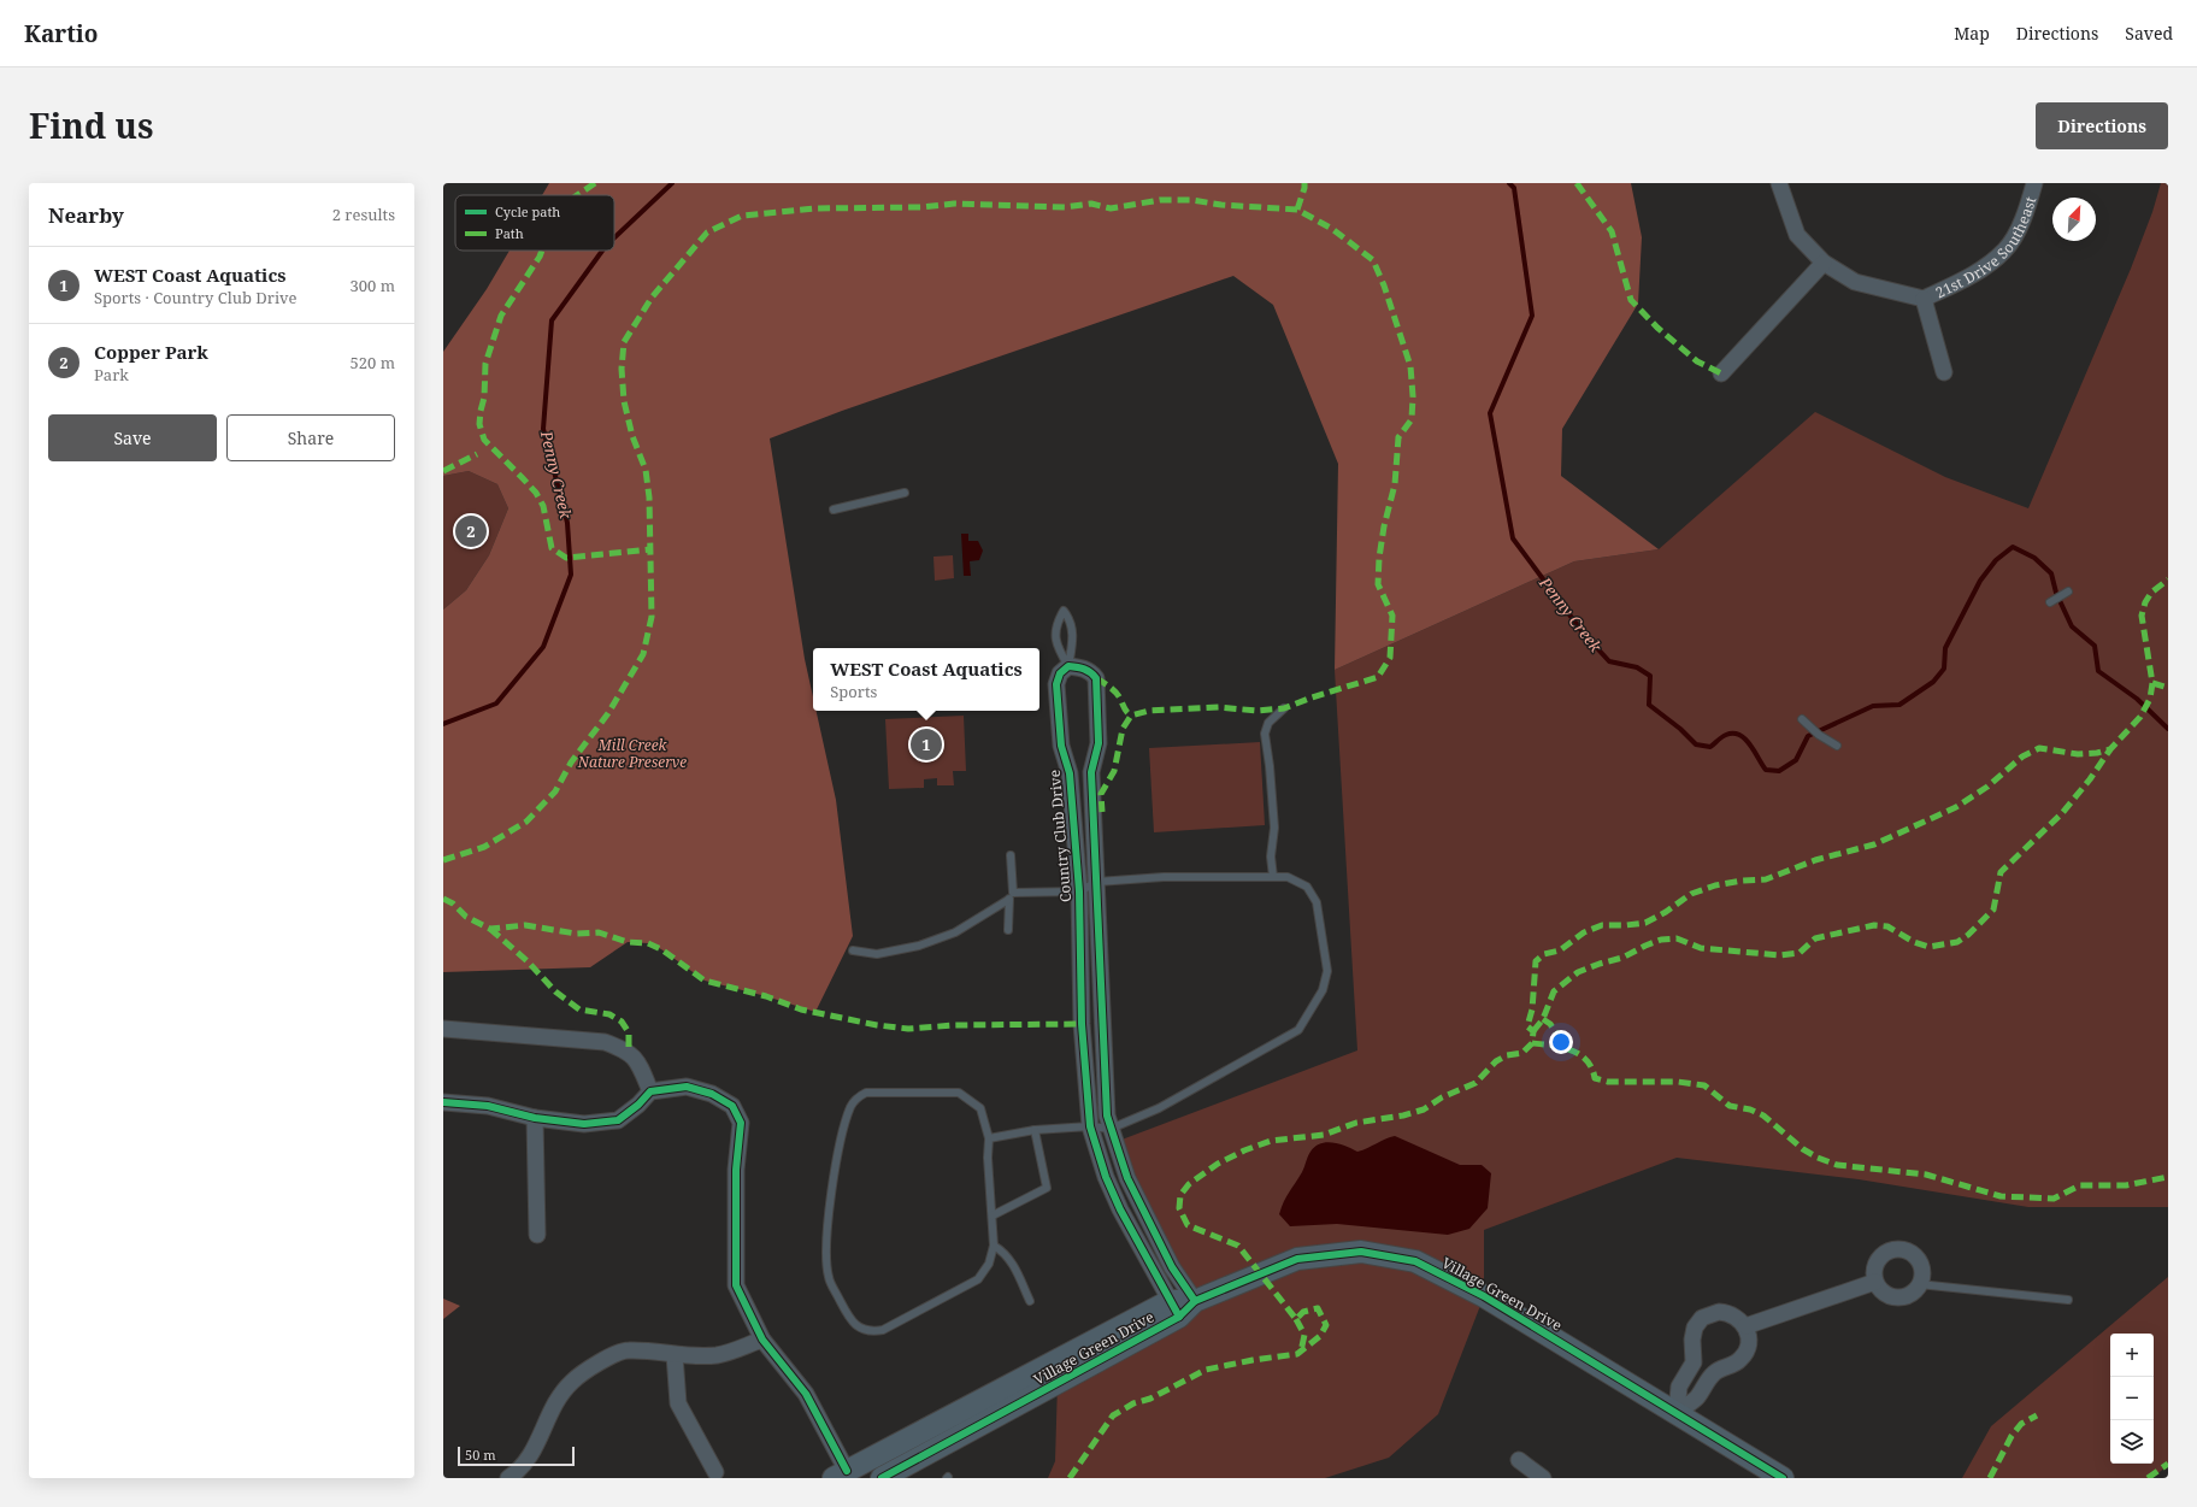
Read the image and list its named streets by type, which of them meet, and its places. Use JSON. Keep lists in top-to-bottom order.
{
  "streets": {
    "street": ["21st Drive Southeast", "Country Club Drive", "Village Green Drive"]
  },
  "crossings": [
    ["Country Club Drive", "Village Green Drive"]
  ],
  "water": ["Penny Creek"],
  "parks": ["Mill Creek Nature Preserve"],
  "legend": ["Cycle path", "Path"],
  "scale_bar": "50 m",
  "north": "top right",
  "page": {
    "header": "Kartio",
    "nav": ["Map", "Directions", "Saved"],
    "title": "Find us",
    "buttons": [
      "Directions",
      ["Save", "Share"]
    ],
    "heading": ["Nearby", "2 results"],
    "list": [
      {
        "mark": "1",
        "name": "WEST Coast Aquatics",
        "note": "Sports · Country Club Drive",
        "value": "300 m"
      },
      {
        "mark": "2",
        "name": "Copper Park",
        "note": "Park",
        "value": "520 m"
      }
    ],
    "pins": ["2", "1"],
    "popup": ["WEST Coast Aquatics", "Sports"],
    "map_buttons": ["+", "−"],
    "scale": "50 m"
  }
}
